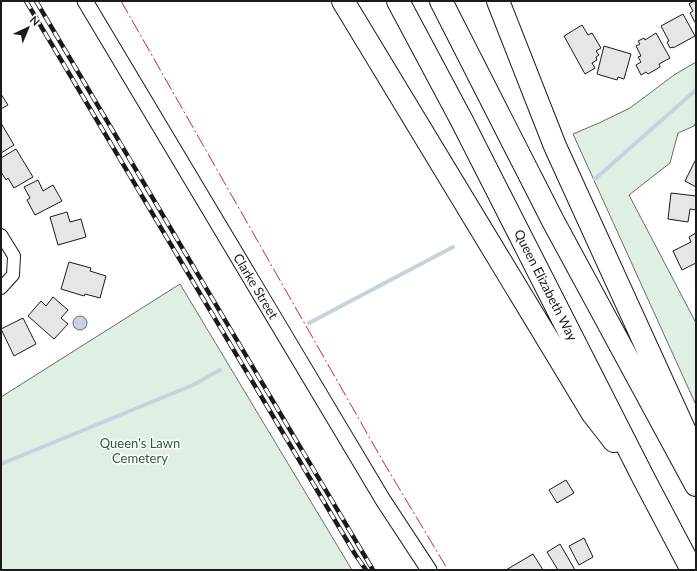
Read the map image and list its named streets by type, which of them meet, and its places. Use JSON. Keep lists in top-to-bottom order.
{
  "streets": {
    "highway": ["Queen Elizabeth Way"],
    "street": ["Clarke Street"]
  },
  "parks": ["Queen's Lawn Cemetery"],
  "north": "top right"
}
